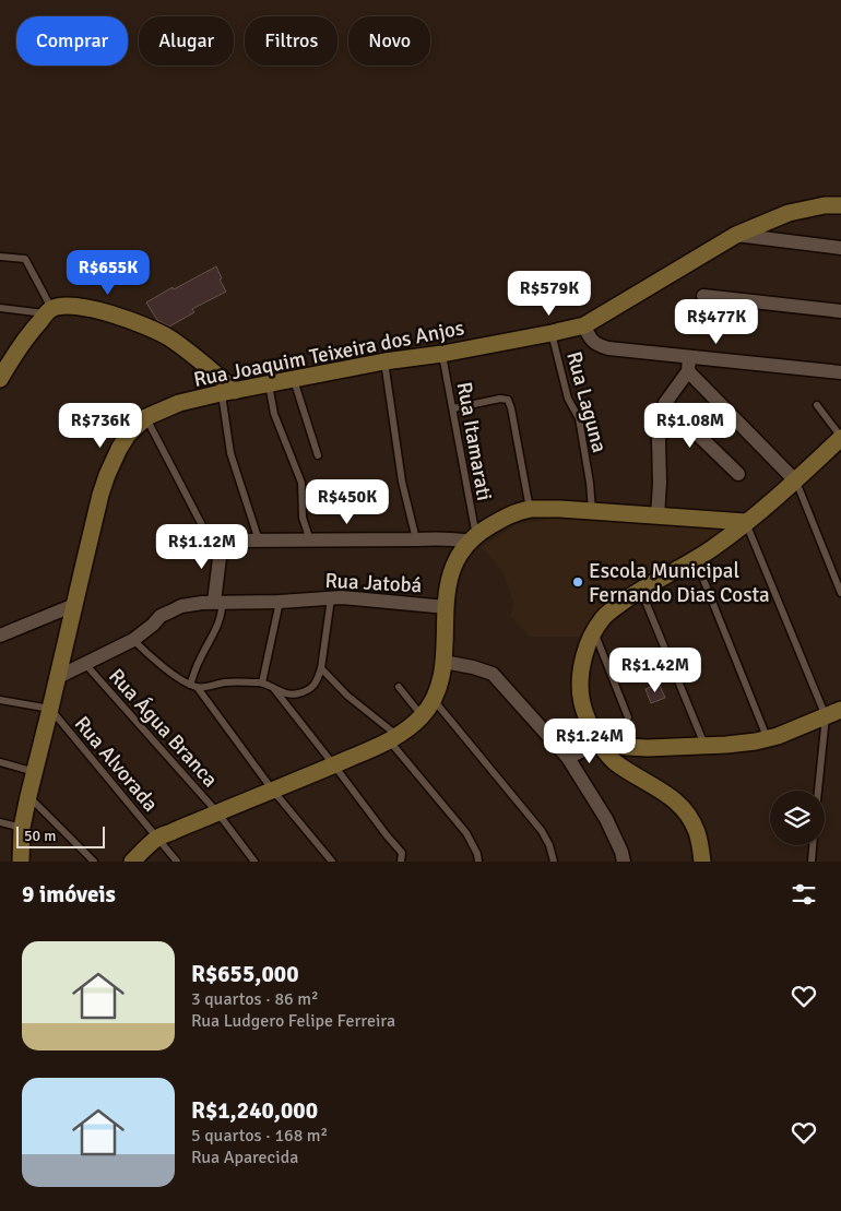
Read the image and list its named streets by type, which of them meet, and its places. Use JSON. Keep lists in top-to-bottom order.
{
  "streets": {
    "street": ["Rua Joaquim Teixeira dos Anjos", "Rua Jatobá"],
    "lane": [
      "Rua Laguna",
      "Rua Itamarati",
      "Rua Água Branca",
      "Rua Alvorada"
    ]
  },
  "crossings": [
    ["Rua Joaquim Teixeira dos Anjos", "Rua Laguna"],
    ["Rua Joaquim Teixeira dos Anjos", "Rua Itamarati"],
    ["Rua Joaquim Teixeira dos Anjos", "Rua Jatobá"],
    ["Rua Joaquim Teixeira dos Anjos", "Rua Alvorada"],
    ["Rua Jatobá", "Rua Água Branca"]
  ],
  "places": ["Escola Municipal Fernando Dias Costa"],
  "scale_bar": "50 m",
  "page": {
    "chip": [
      "Comprar",
      "Alugar",
      "Filtros",
      "Novo"
    ],
    "price": [
      "R$655K",
      "R$579K",
      "R$477K",
      "R$736K",
      "R$1.08M",
      "R$450K",
      "R$1.12M",
      "R$1.42M",
      "R$1.24M"
    ],
    "scale": "50 m",
    "heading": "9 imóveis",
    "list": [
      {
        "name": "R$655,000",
        "note": "3 quartos · 86 m² · Rua Ludgero Felipe Ferreira"
      },
      {
        "name": "R$1,240,000",
        "note": "5 quartos · 168 m² · Rua Aparecida"
      }
    ]
  }
}
